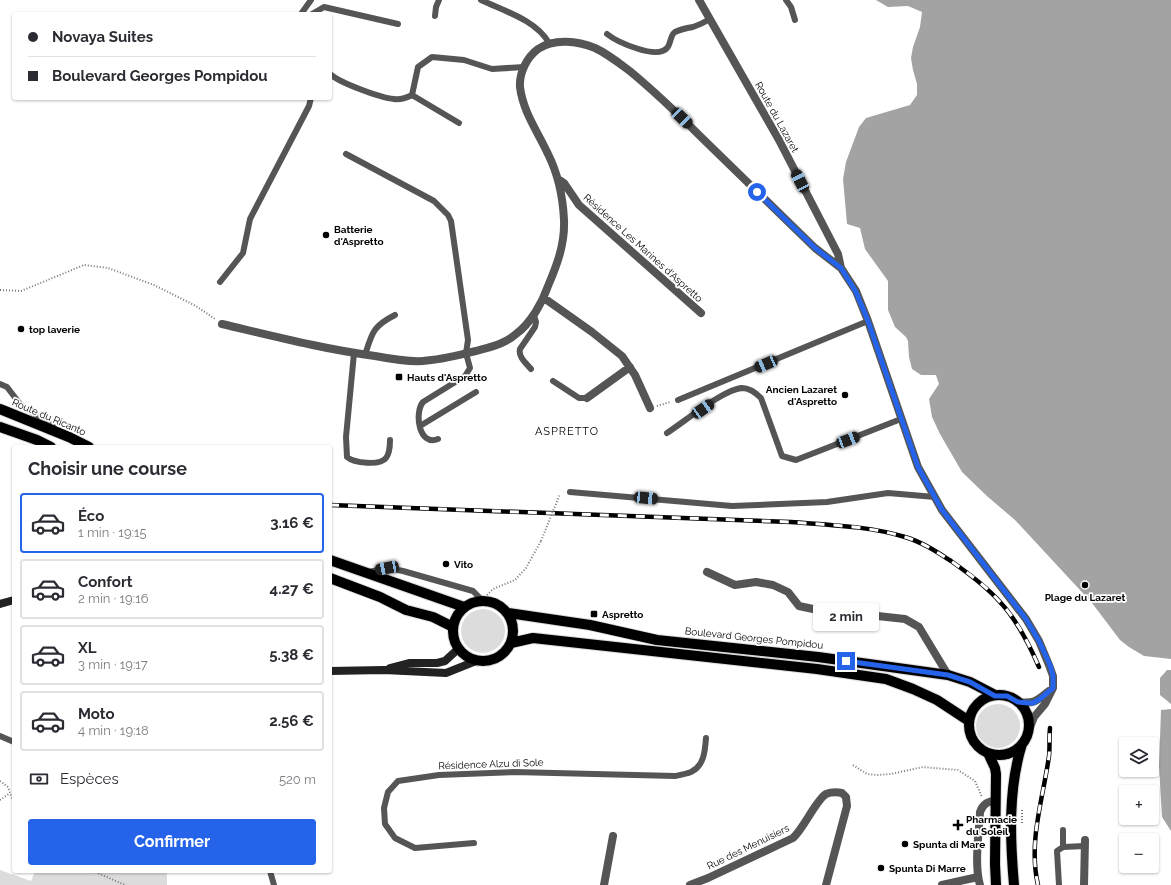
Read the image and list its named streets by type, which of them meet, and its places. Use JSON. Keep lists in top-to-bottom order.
{
  "streets": {
    "main road": ["Route du Ricanto", "Boulevard Georges Pompidou"],
    "street": ["Route du Lazaret", "Résidence Les Marines d'Aspretto", "Rue des Menuisiers"],
    "lane": ["Résidence Alzu di Sole"]
  },
  "districts": ["ASPRETTO"],
  "places": {
    "other": [
      "Batterie d'Aspretto",
      "top laverie",
      "Ancien Lazaret d'Aspretto",
      "Vito",
      "Plage du Lazaret",
      "Spunta di Mare",
      "Spunta Di Marre"
    ],
    "transit": ["Hauts d'Aspretto", "Aspretto"],
    "health": ["Pharmacie du Soleil"]
  },
  "page": {
    "banner": ["Novaya Suites", "Boulevard Georges Pompidou"],
    "heading": "Choisir une course",
    "list": [
      {
        "name": "Éco",
        "note": "1 min · 19:15",
        "value": "3.16 €"
      },
      {
        "name": "Confort",
        "note": "2 min · 19:16",
        "value": "4.27 €"
      },
      {
        "name": "XL",
        "note": "3 min · 19:17",
        "value": "5.38 €"
      },
      {
        "name": "Moto",
        "note": "4 min · 19:18",
        "value": "2.56 €"
      }
    ],
    "bubble": "2 min",
    "map_buttons": ["+", "−"],
    "pay": ["Espèces", "520 m"],
    "buttons": "Confirmer"
  }
}
